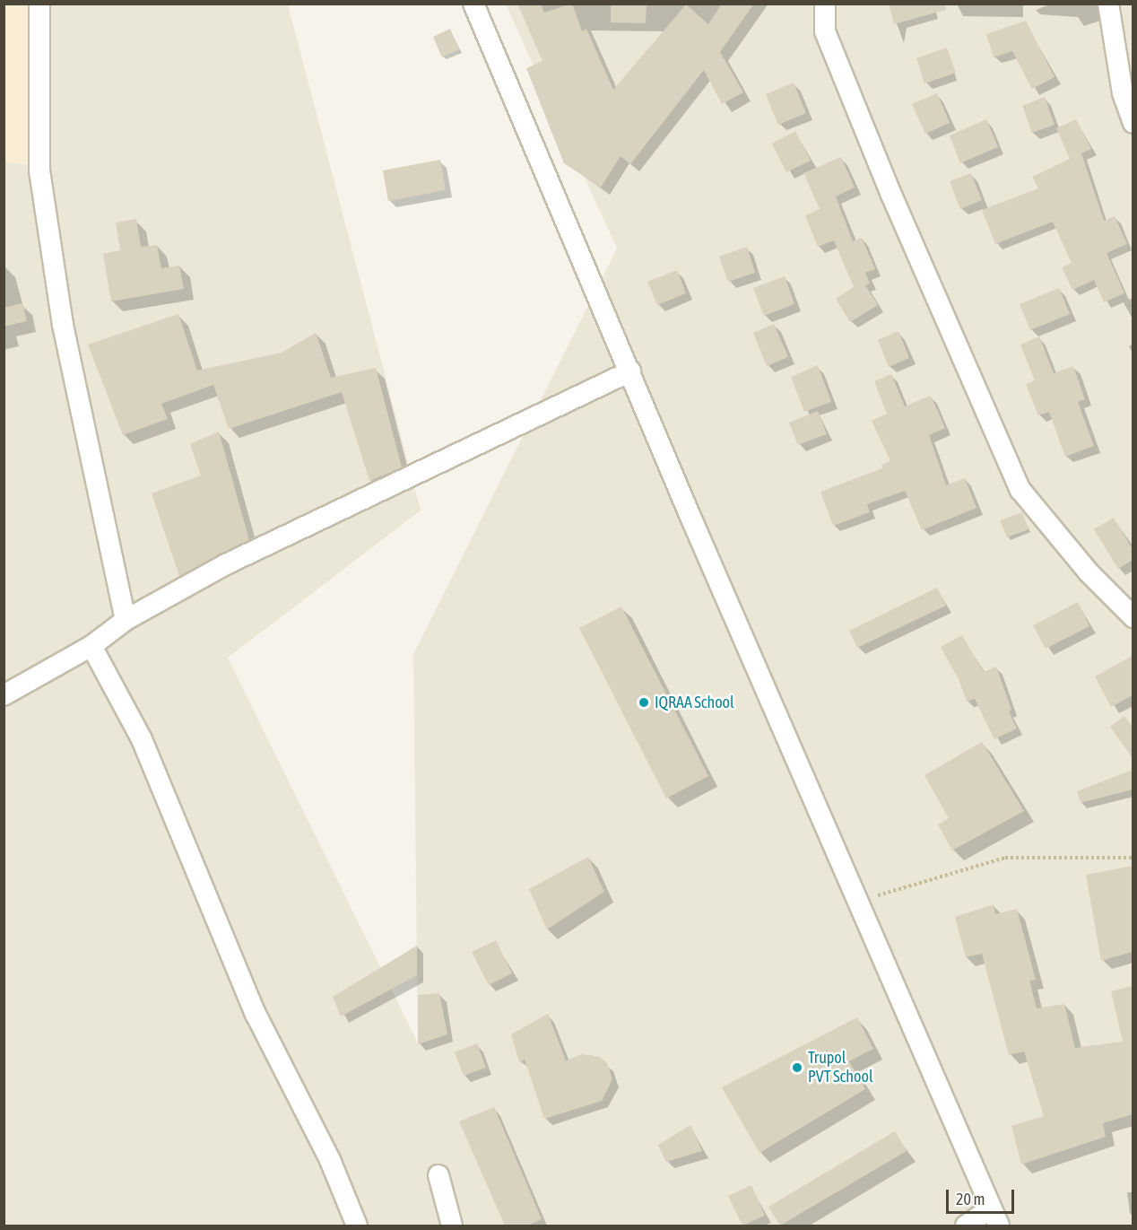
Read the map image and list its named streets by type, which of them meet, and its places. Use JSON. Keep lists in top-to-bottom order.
{
  "places": ["IQRAA School", "Trupol PVT School"],
  "scale_bar": "20 m"
}
